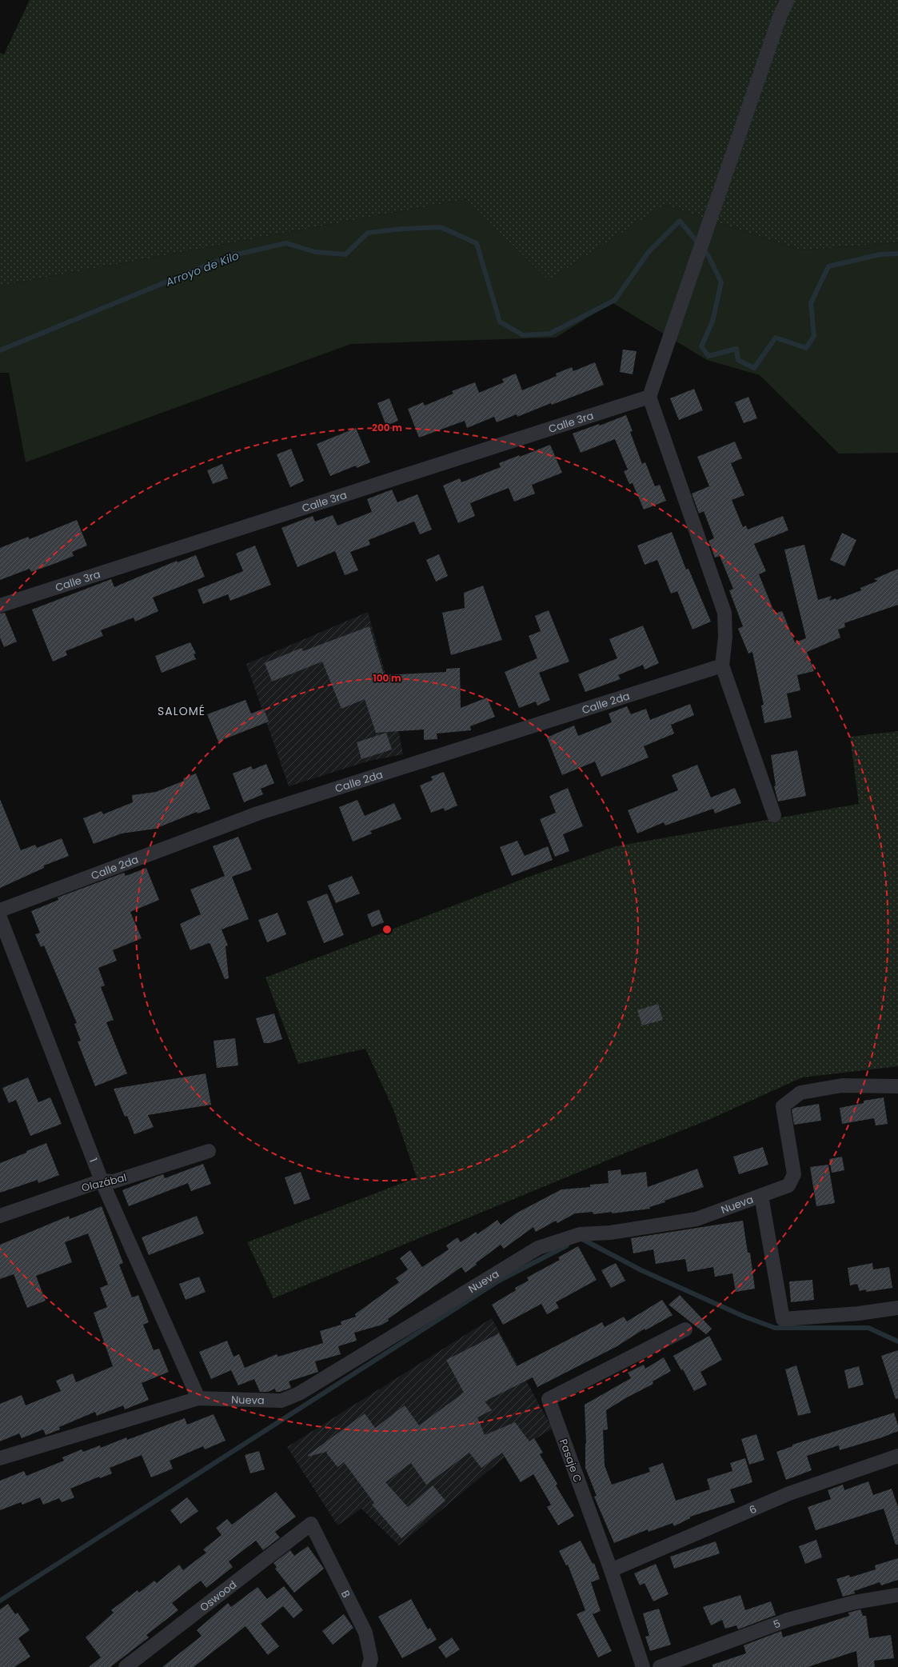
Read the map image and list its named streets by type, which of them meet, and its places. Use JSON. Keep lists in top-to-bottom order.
{
  "streets": {
    "street": [
      "Calle 3ra",
      "Calle 2da",
      "1",
      "Olazábal",
      "Nueva",
      "Pasaje C",
      "6",
      "B",
      "Oswood",
      "5"
    ]
  },
  "crossings": [
    ["1", "Olazábal"],
    ["1", "Nueva"],
    ["Pasaje C", "6"],
    ["B", "Oswood"]
  ],
  "districts": ["SALOMÉ"],
  "water": ["Arroyo de Kilo"],
  "rings": ["200 m", "100 m"]
}
